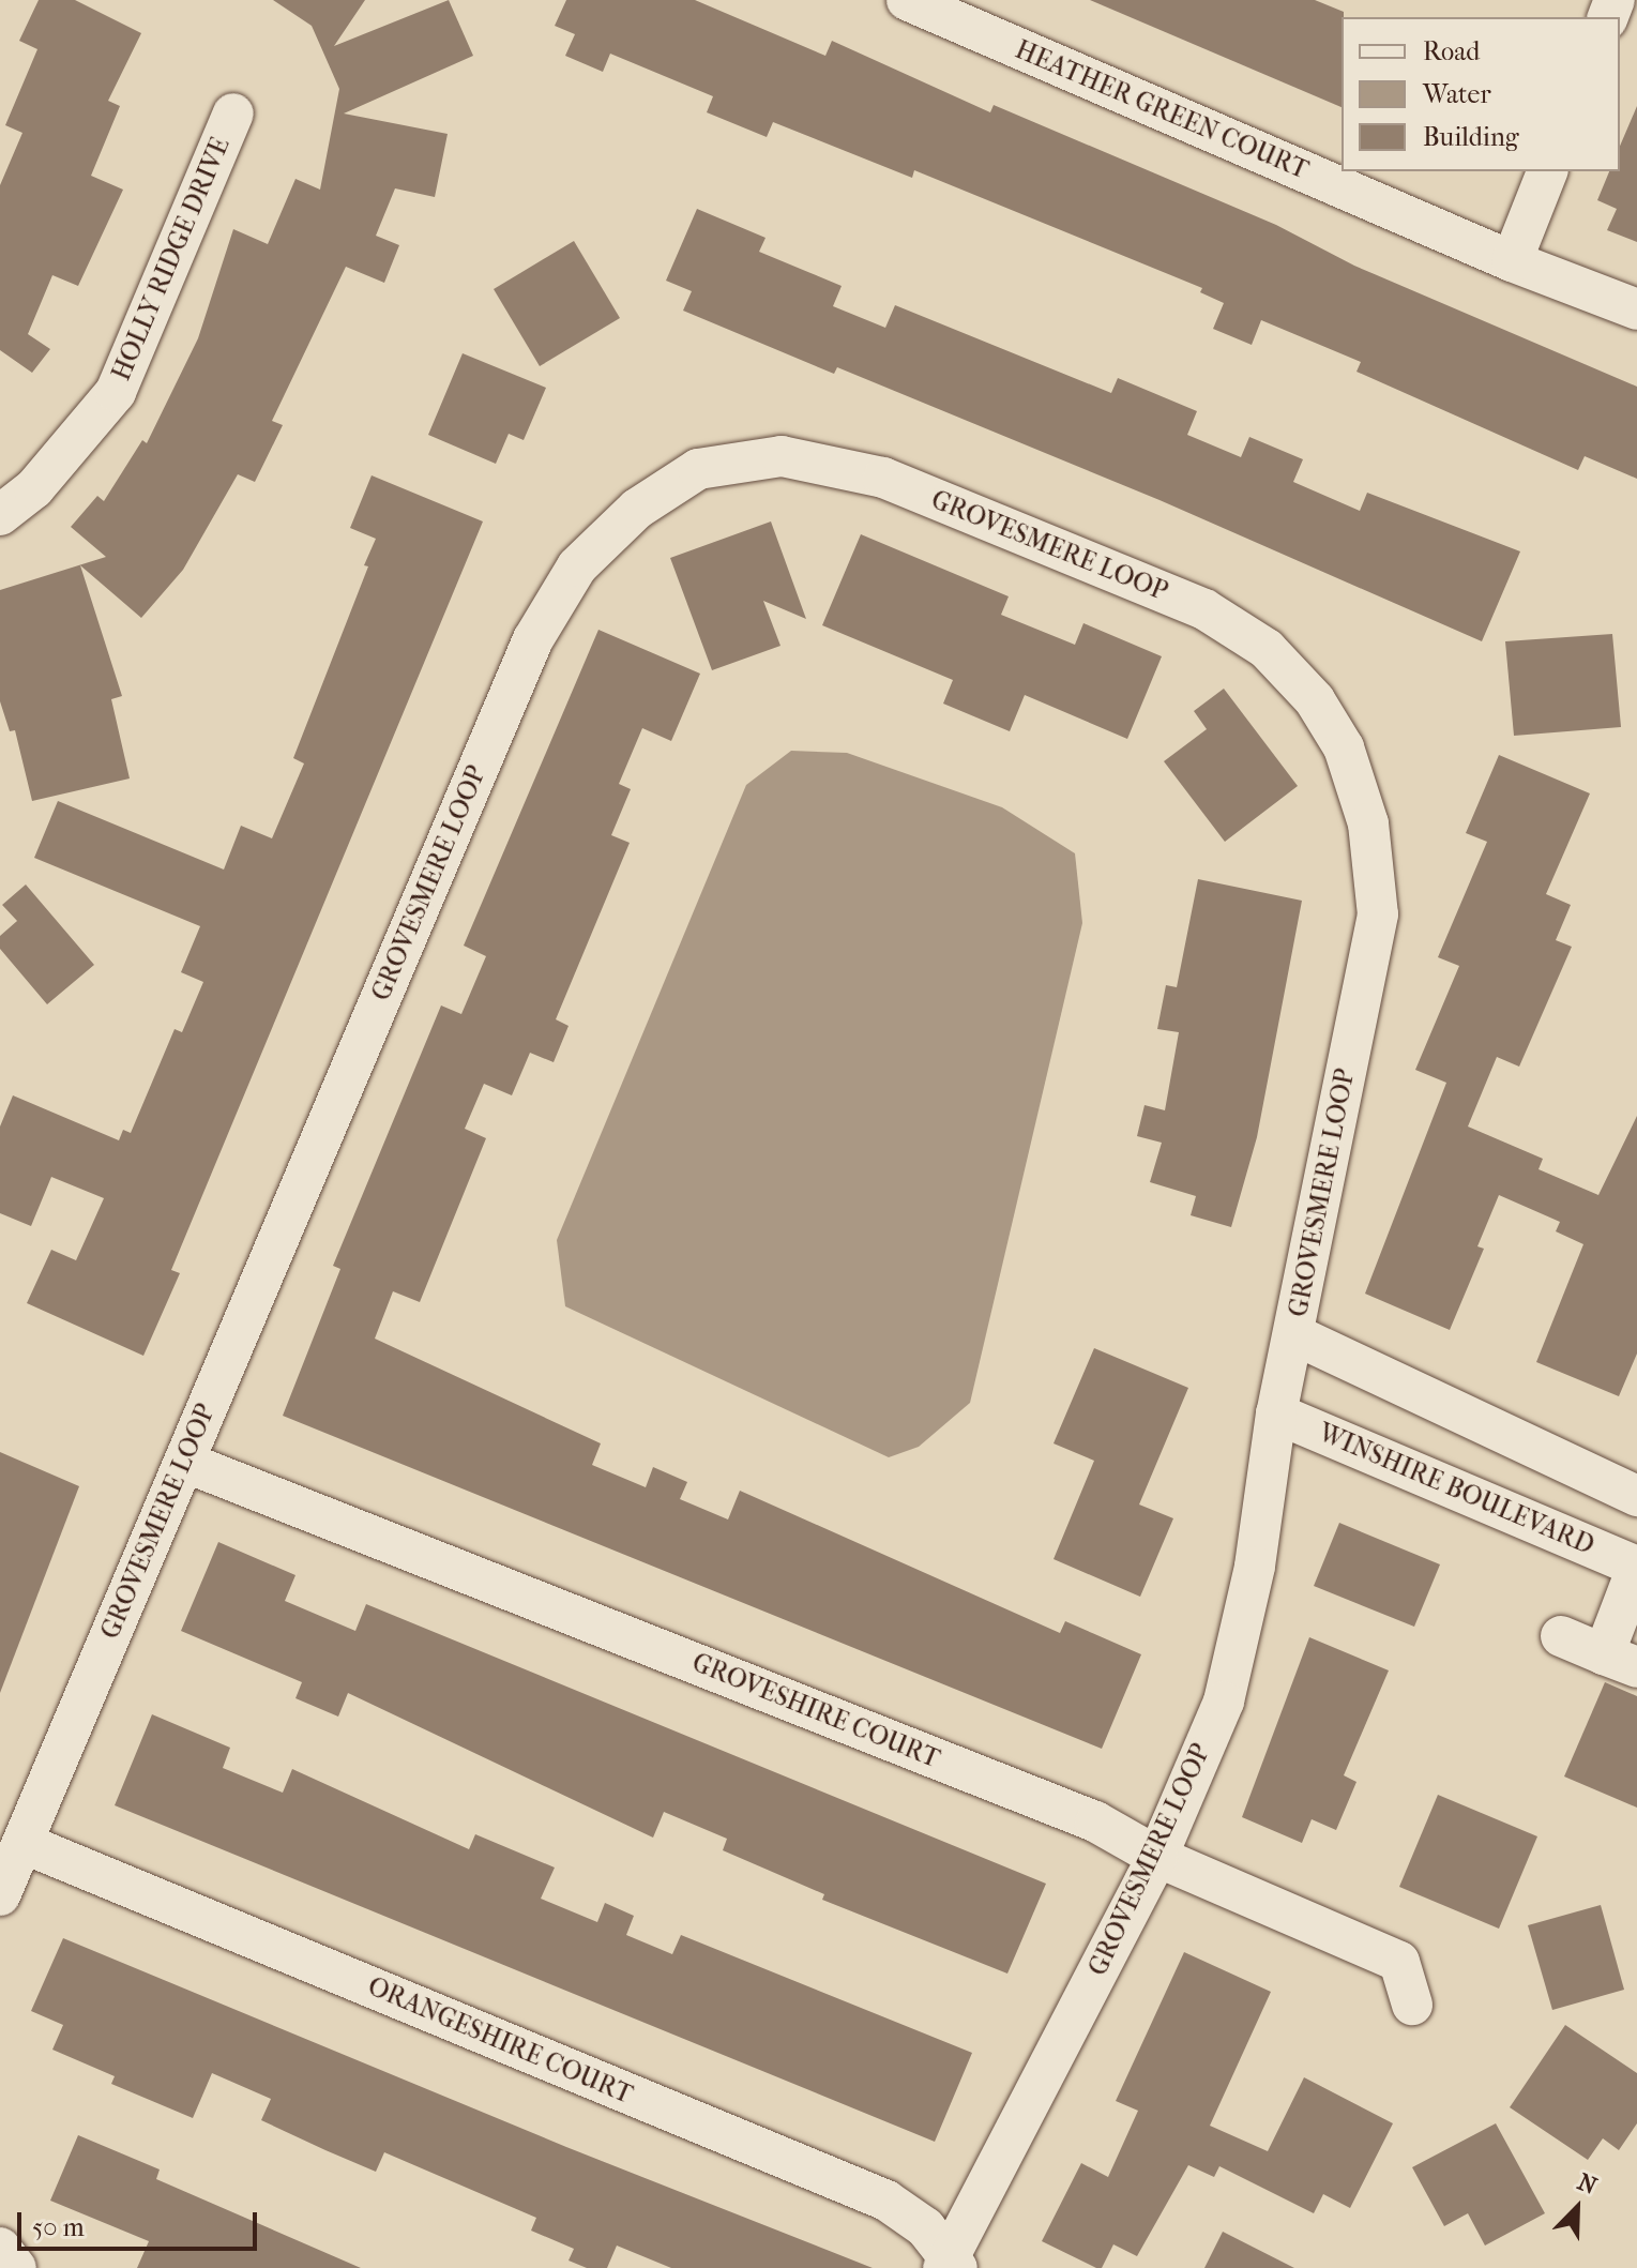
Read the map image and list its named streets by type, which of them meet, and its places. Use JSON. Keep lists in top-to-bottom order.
{
  "streets": {
    "street": [
      "HEATHER GREEN COURT",
      "HOLLY RIDGE DRIVE",
      "GROVESMERE LOOP",
      "WINSHIRE BOULEVARD",
      "GROVESHIRE COURT",
      "ORANGESHIRE COURT"
    ]
  },
  "crossings": [
    ["GROVESMERE LOOP", "WINSHIRE BOULEVARD"],
    ["GROVESMERE LOOP", "GROVESHIRE COURT"],
    ["GROVESMERE LOOP", "ORANGESHIRE COURT"]
  ],
  "legend": ["Road", "Water", "Building"],
  "scale_bar": "50 m",
  "north": "top right"
}
